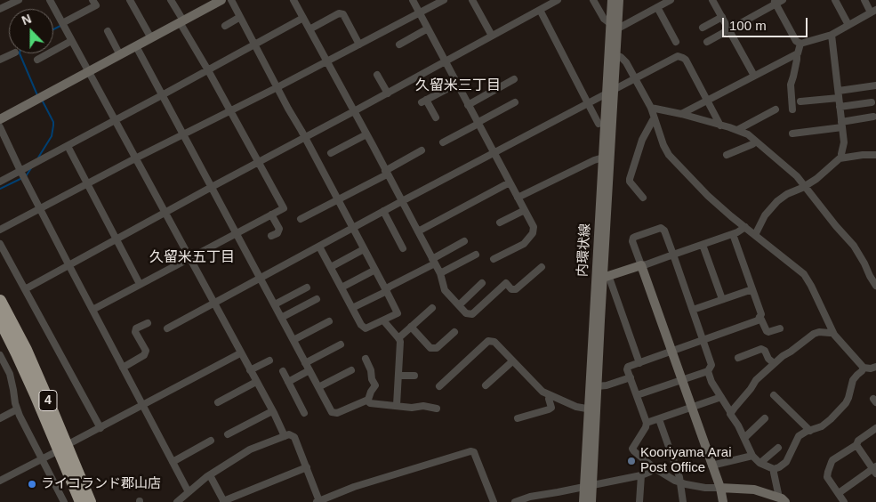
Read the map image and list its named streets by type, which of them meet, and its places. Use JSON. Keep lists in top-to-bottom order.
{
  "streets": {
    "highway": ["4"],
    "street": ["内環状線"]
  },
  "districts": ["久留米三丁目", "久留米五丁目"],
  "places": ["Kooriyama Arai Post Office", "ライコランド郡山店"],
  "scale_bar": "100 m",
  "north": "top"
}
